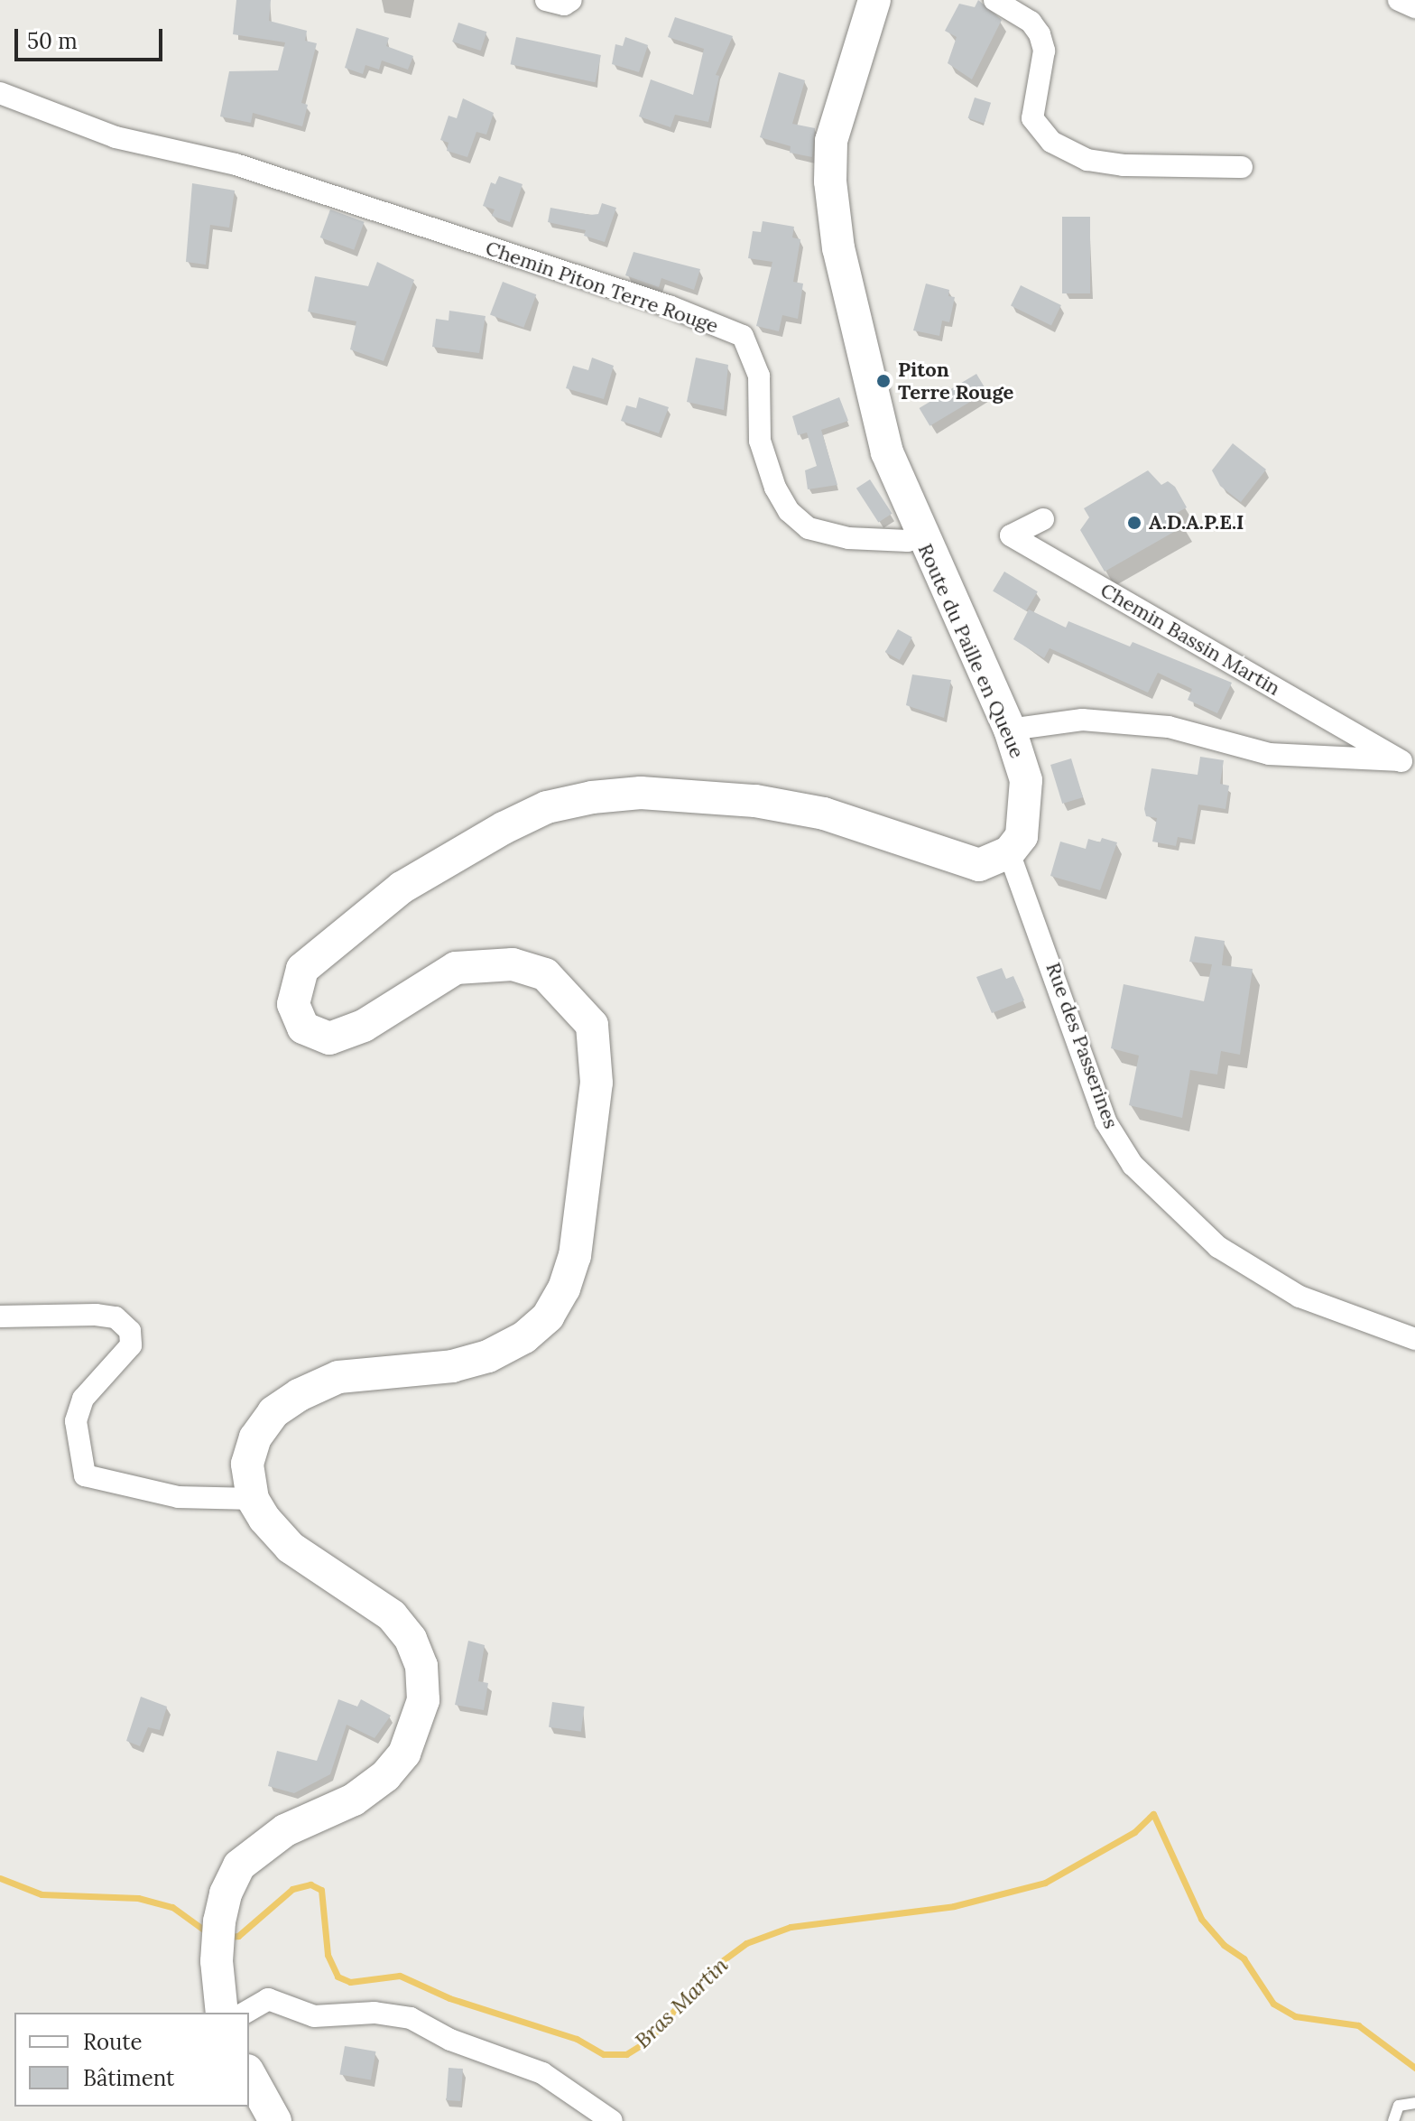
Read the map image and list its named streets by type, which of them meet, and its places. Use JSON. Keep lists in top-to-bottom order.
{
  "streets": {
    "main road": ["Route du Paille en Queue"],
    "street": ["Chemin Piton Terre Rouge", "Chemin Bassin Martin", "Rue des Passerines"]
  },
  "crossings": [
    ["Chemin Piton Terre Rouge", "Route du Paille en Queue"],
    ["Chemin Bassin Martin", "Route du Paille en Queue"],
    ["Route du Paille en Queue", "Rue des Passerines"]
  ],
  "water": ["Bras Martin"],
  "places": ["Piton Terre Rouge", "A.D.A.P.E.I"],
  "legend": ["Route", "Bâtiment"],
  "scale_bar": "50 m"
}
